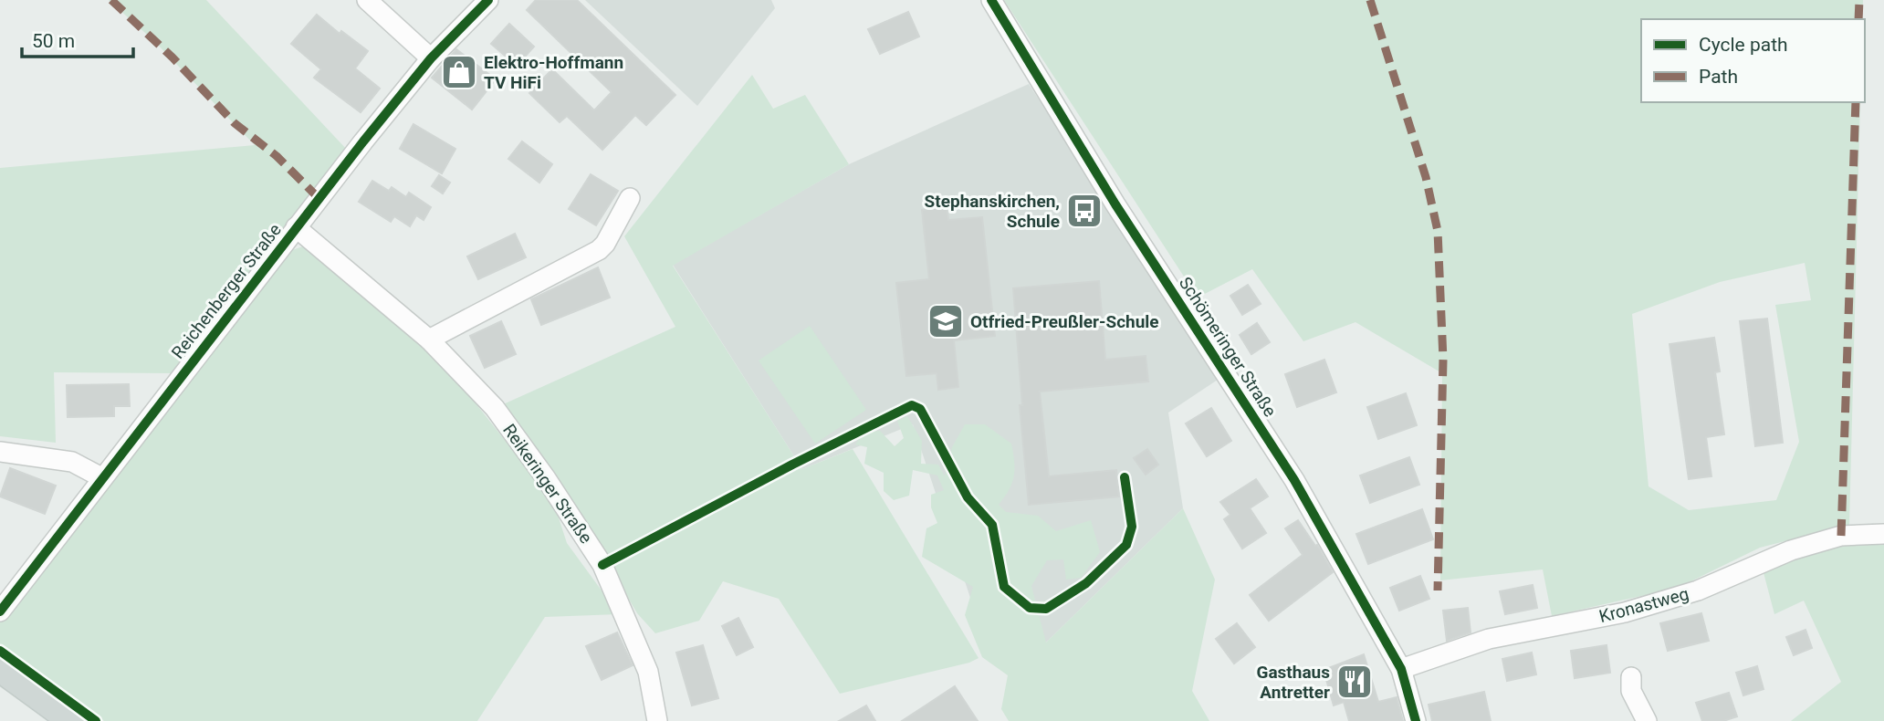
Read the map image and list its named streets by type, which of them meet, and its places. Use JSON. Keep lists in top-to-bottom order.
{
  "streets": {
    "street": [
      "Reichenberger Straße",
      "Schömeringer Straße",
      "Reikeringer Straße",
      "Kronastweg"
    ]
  },
  "crossings": [
    ["Reichenberger Straße", "Reikeringer Straße"],
    ["Schömeringer Straße", "Kronastweg"]
  ],
  "places": {
    "shop": ["Elektro-Hoffmann TV HiFi"],
    "bus stop": ["Stephanskirchen, Schule"],
    "school or university": ["Otfried-Preußler-Schule"],
    "restaurant": ["Gasthaus Antretter"]
  },
  "legend": ["Cycle path", "Path"],
  "scale_bar": "50 m"
}
